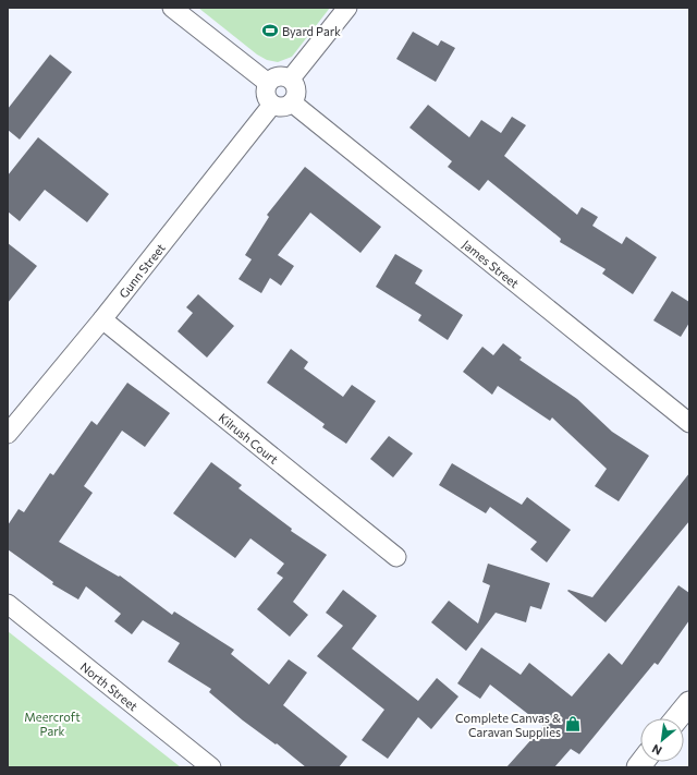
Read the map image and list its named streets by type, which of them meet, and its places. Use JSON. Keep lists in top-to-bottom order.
{
  "streets": {
    "street": [
      "James Street",
      "Gunn Street",
      "Kilrush Court",
      "North Street"
    ]
  },
  "crossings": [
    ["James Street", "Gunn Street"],
    ["Gunn Street", "Kilrush Court"]
  ],
  "parks": ["Meercroft Park"],
  "places": {
    "sports": ["Byard Park"],
    "shop": ["Complete Canvas & Caravan Supplies"]
  },
  "north": "bottom left"
}
